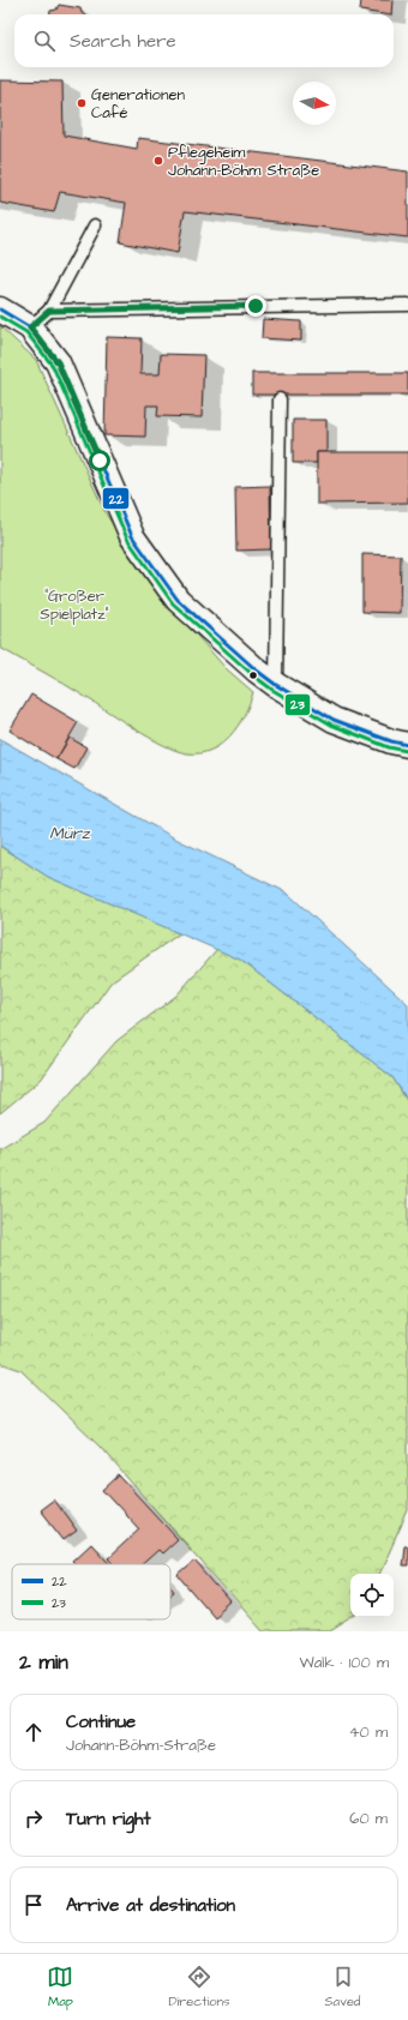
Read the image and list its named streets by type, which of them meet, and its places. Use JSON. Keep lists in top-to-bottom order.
{
  "water": ["Mürz"],
  "parks": ["\"Großer Spielplatz\""],
  "places": ["Generationen Café", "Pflegeheim Johann-Böhm Straße"],
  "lines": ["transit line 22", "transit line 23"],
  "legend": ["22", "23"],
  "north": "right",
  "page": {
    "search": "Search here",
    "heading": ["2 min", "Walk · 100 m"],
    "list": [
      ["Continue", "Johann-Böhm-Straße", "40 m"],
      ["Turn right", "60 m"],
      "Arrive at destination"
    ],
    "nav": ["Map", "Directions", "Saved"]
  }
}
